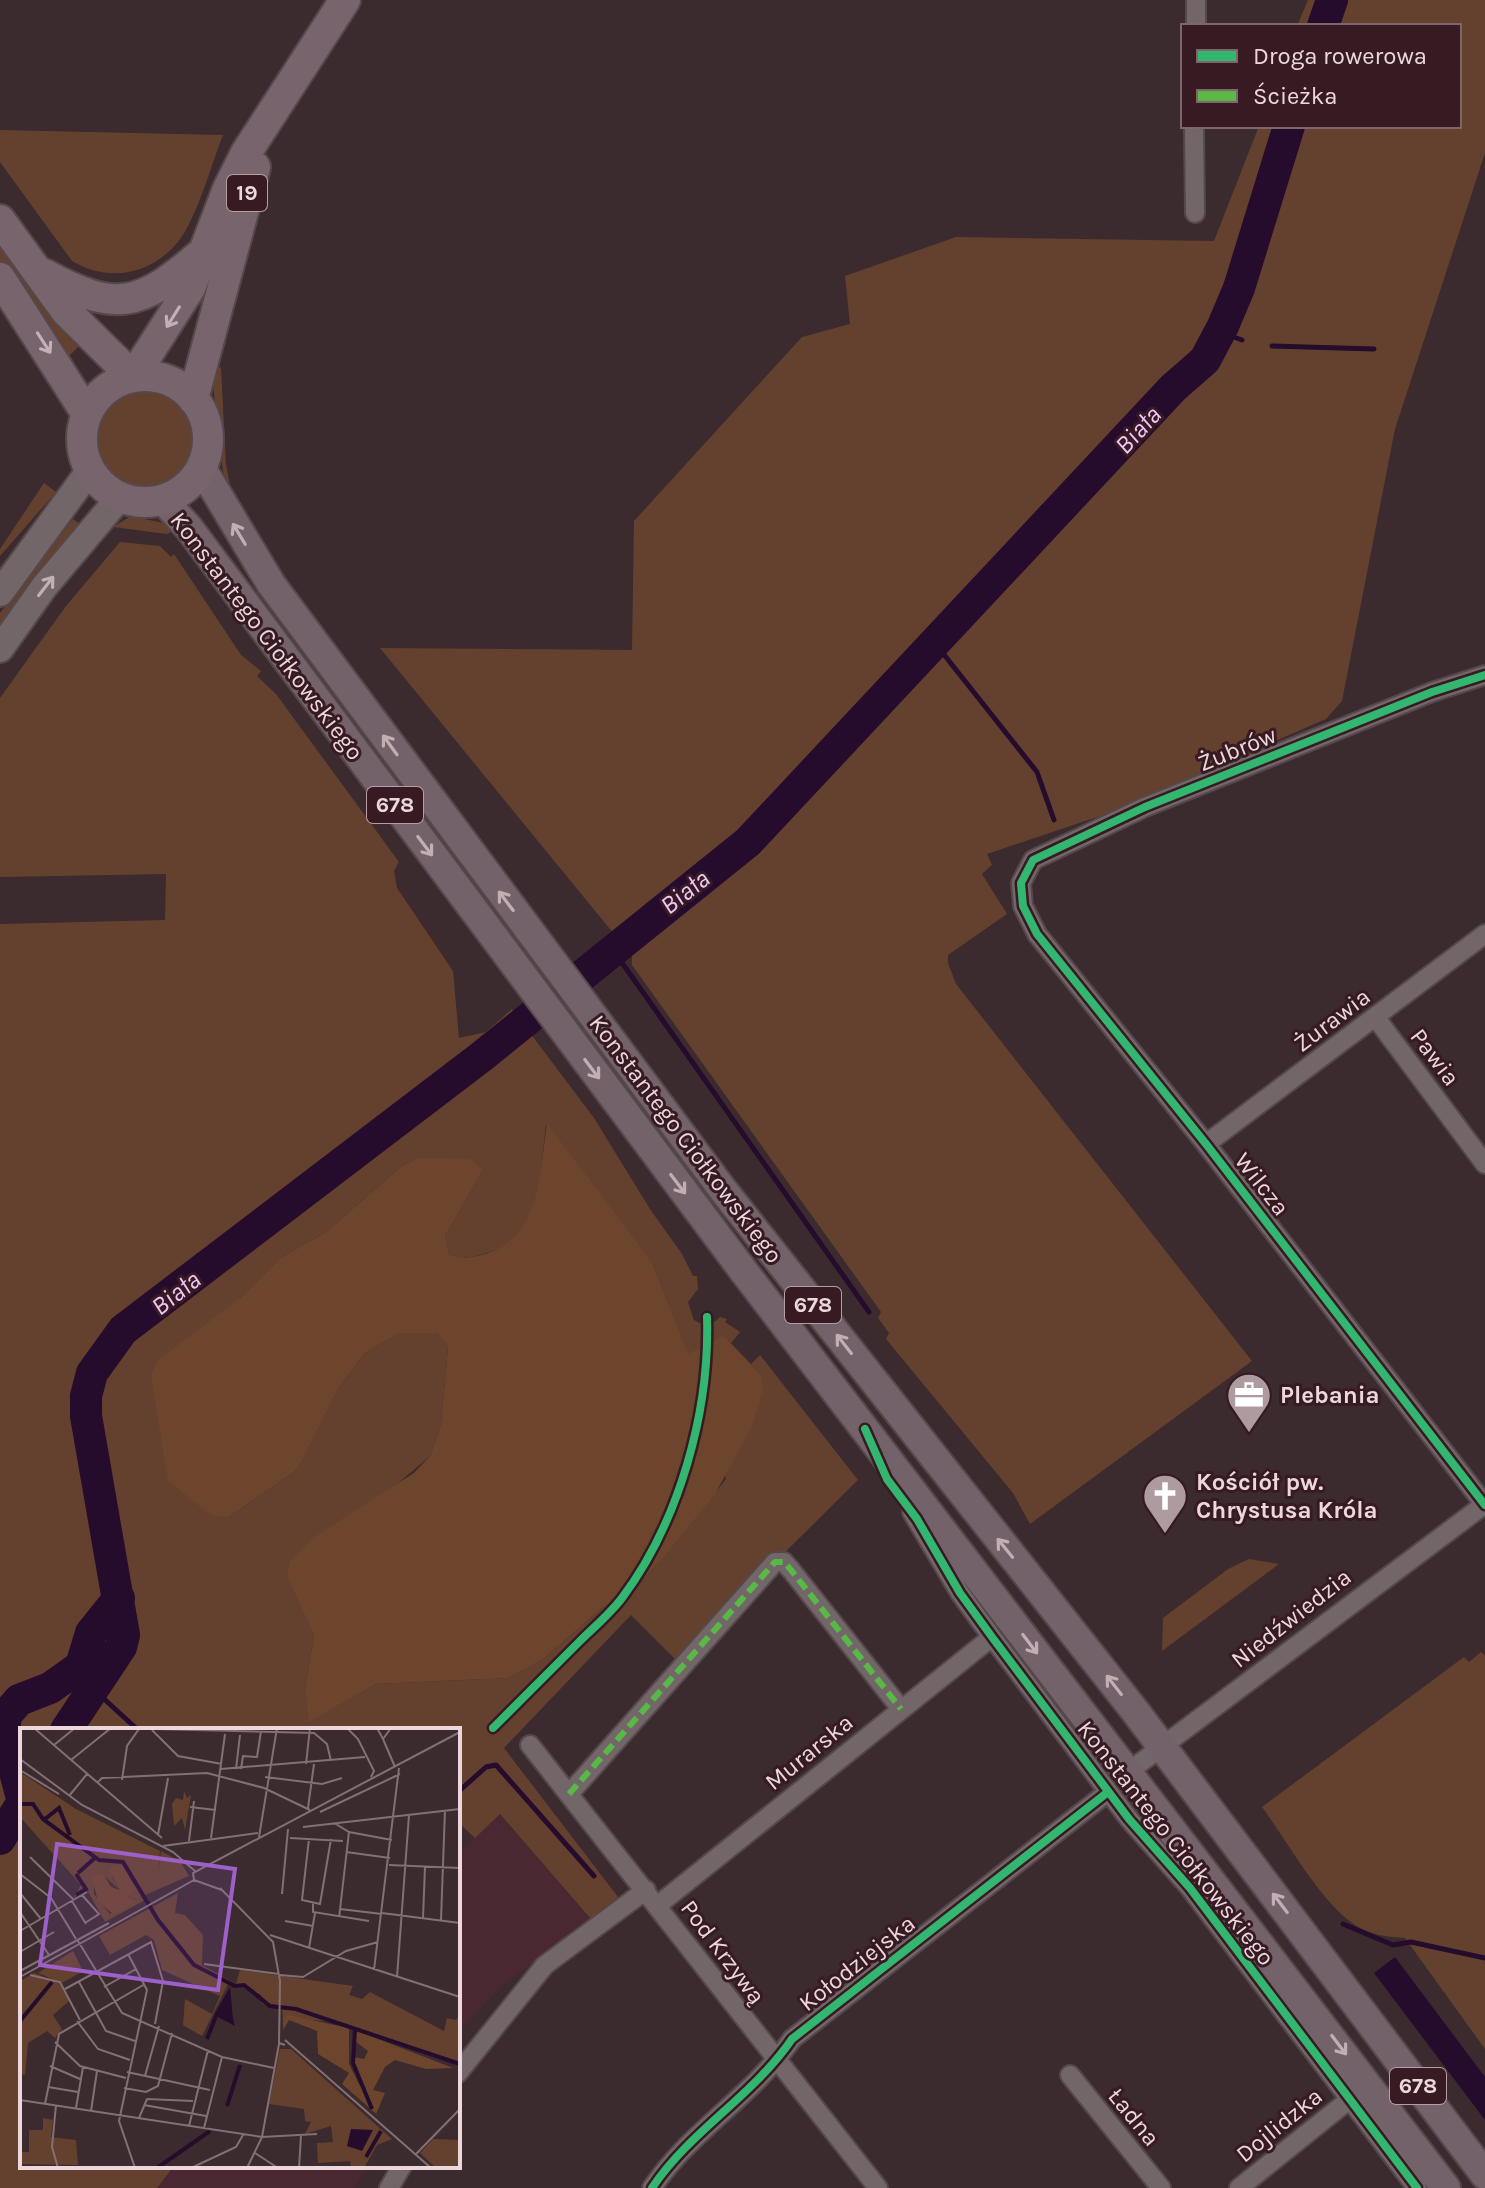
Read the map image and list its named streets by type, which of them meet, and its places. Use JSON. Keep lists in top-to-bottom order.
{
  "streets": {
    "highway": ["19"],
    "main road": ["Konstantego Ciołkowskiego", "678"],
    "street": [
      "Żubrów",
      "Żurawia",
      "Pawia",
      "Wilcza",
      "Niedźwiedzia",
      "Murarska",
      "Pod Krzywą",
      "Kołodziejska",
      "Ładna",
      "Dojlidzka"
    ]
  },
  "crossings": [
    ["19", "Konstantego Ciołkowskiego"],
    ["Konstantego Ciołkowskiego", "Niedźwiedzia"],
    ["Konstantego Ciołkowskiego", "Murarska"],
    ["Konstantego Ciołkowskiego", "Kołodziejska"],
    ["Konstantego Ciołkowskiego", "Dojlidzka"],
    ["Żubrów", "Wilcza"],
    ["Żurawia", "Pawia"],
    ["Żurawia", "Wilcza"],
    ["Wilcza", "Niedźwiedzia"],
    ["Murarska", "Pod Krzywą"],
    ["Pod Krzywą", "Kołodziejska"]
  ],
  "water": ["Biała"],
  "places": {
    "office": ["Plebania"],
    "church": ["Kościół pw. Chrystusa Króla"]
  },
  "legend": ["Droga rowerowa", "Ścieżka"]
}
